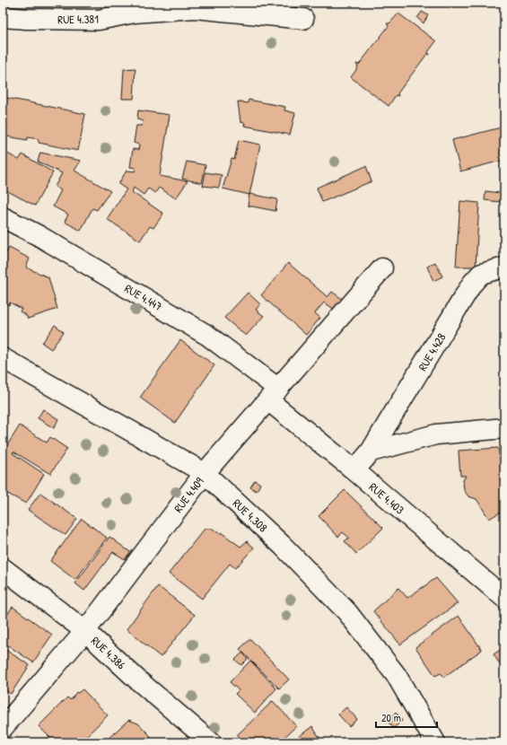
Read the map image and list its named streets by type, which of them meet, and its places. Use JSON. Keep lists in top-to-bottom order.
{
  "streets": {
    "street": [
      "RUE 4.381",
      "RUE 4.447",
      "RUE 4.428",
      "RUE 4.409",
      "RUE 4.403",
      "RUE 4.308",
      "RUE 4.386"
    ]
  },
  "crossings": [
    ["RUE 4.447", "RUE 4.409"],
    ["RUE 4.447", "RUE 4.403"],
    ["RUE 4.428", "RUE 4.403"],
    ["RUE 4.409", "RUE 4.403"],
    ["RUE 4.409", "RUE 4.308"],
    ["RUE 4.409", "RUE 4.386"]
  ],
  "scale_bar": "20 m"
}
